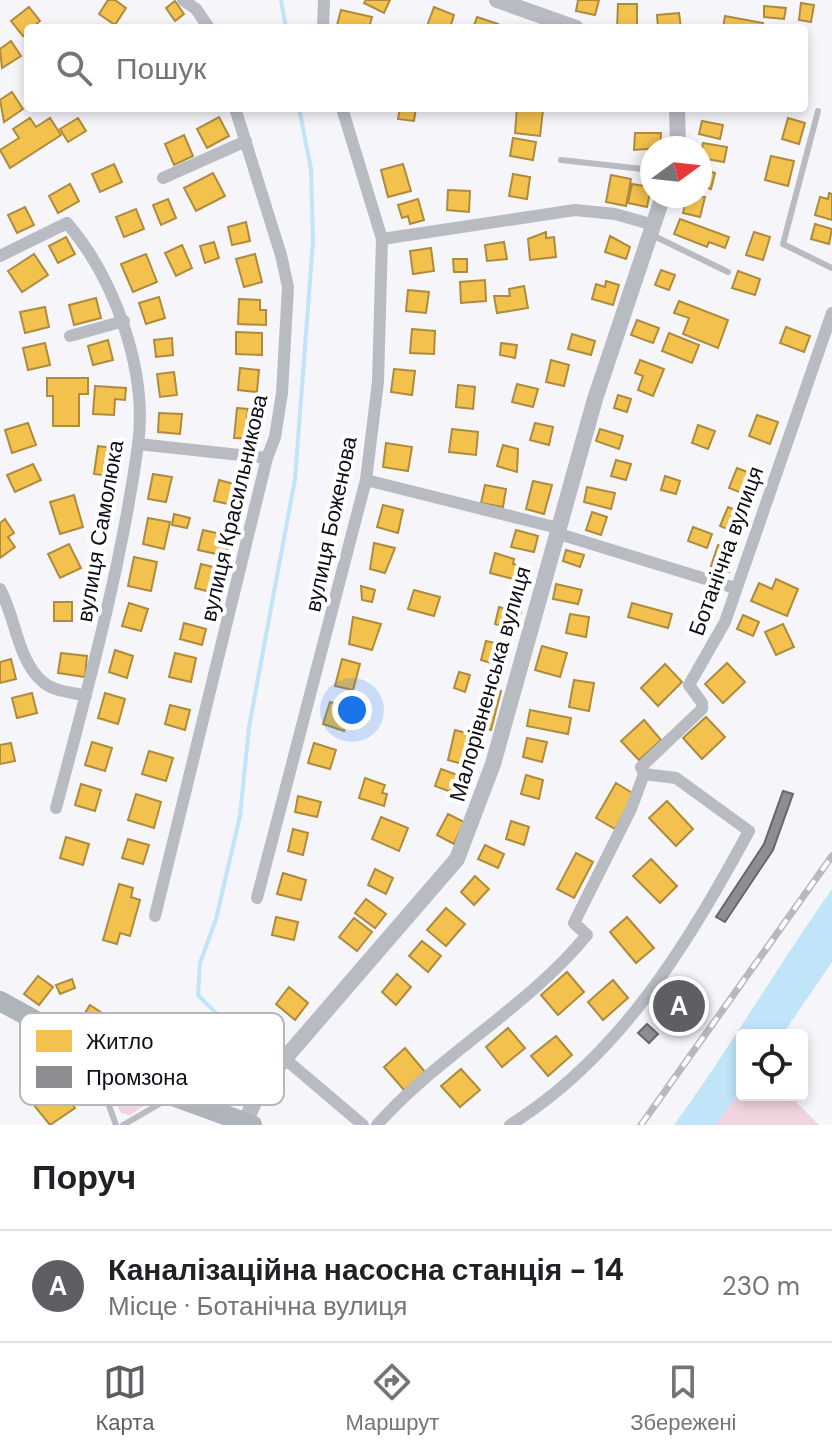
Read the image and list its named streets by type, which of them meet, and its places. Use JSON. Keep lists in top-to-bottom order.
{
  "streets": {
    "street": [
      "вулиця Красильникова",
      "вулиця Боженова",
      "вулиця Самолюка",
      "Ботанічна вулиця",
      "Малорівненська вулиця"
    ]
  },
  "legend": ["Житло", "Промзона"],
  "north": "right",
  "page": {
    "search": "Пошук",
    "pins": "A",
    "heading": "Поруч",
    "list": [
      {
        "mark": "A",
        "name": "Каналізаційна насосна станція - 14",
        "note": "Місце · Ботанічна вулиця",
        "value": "230 m"
      }
    ],
    "nav": ["Карта", "Маршрут", "Збережені"]
  }
}
